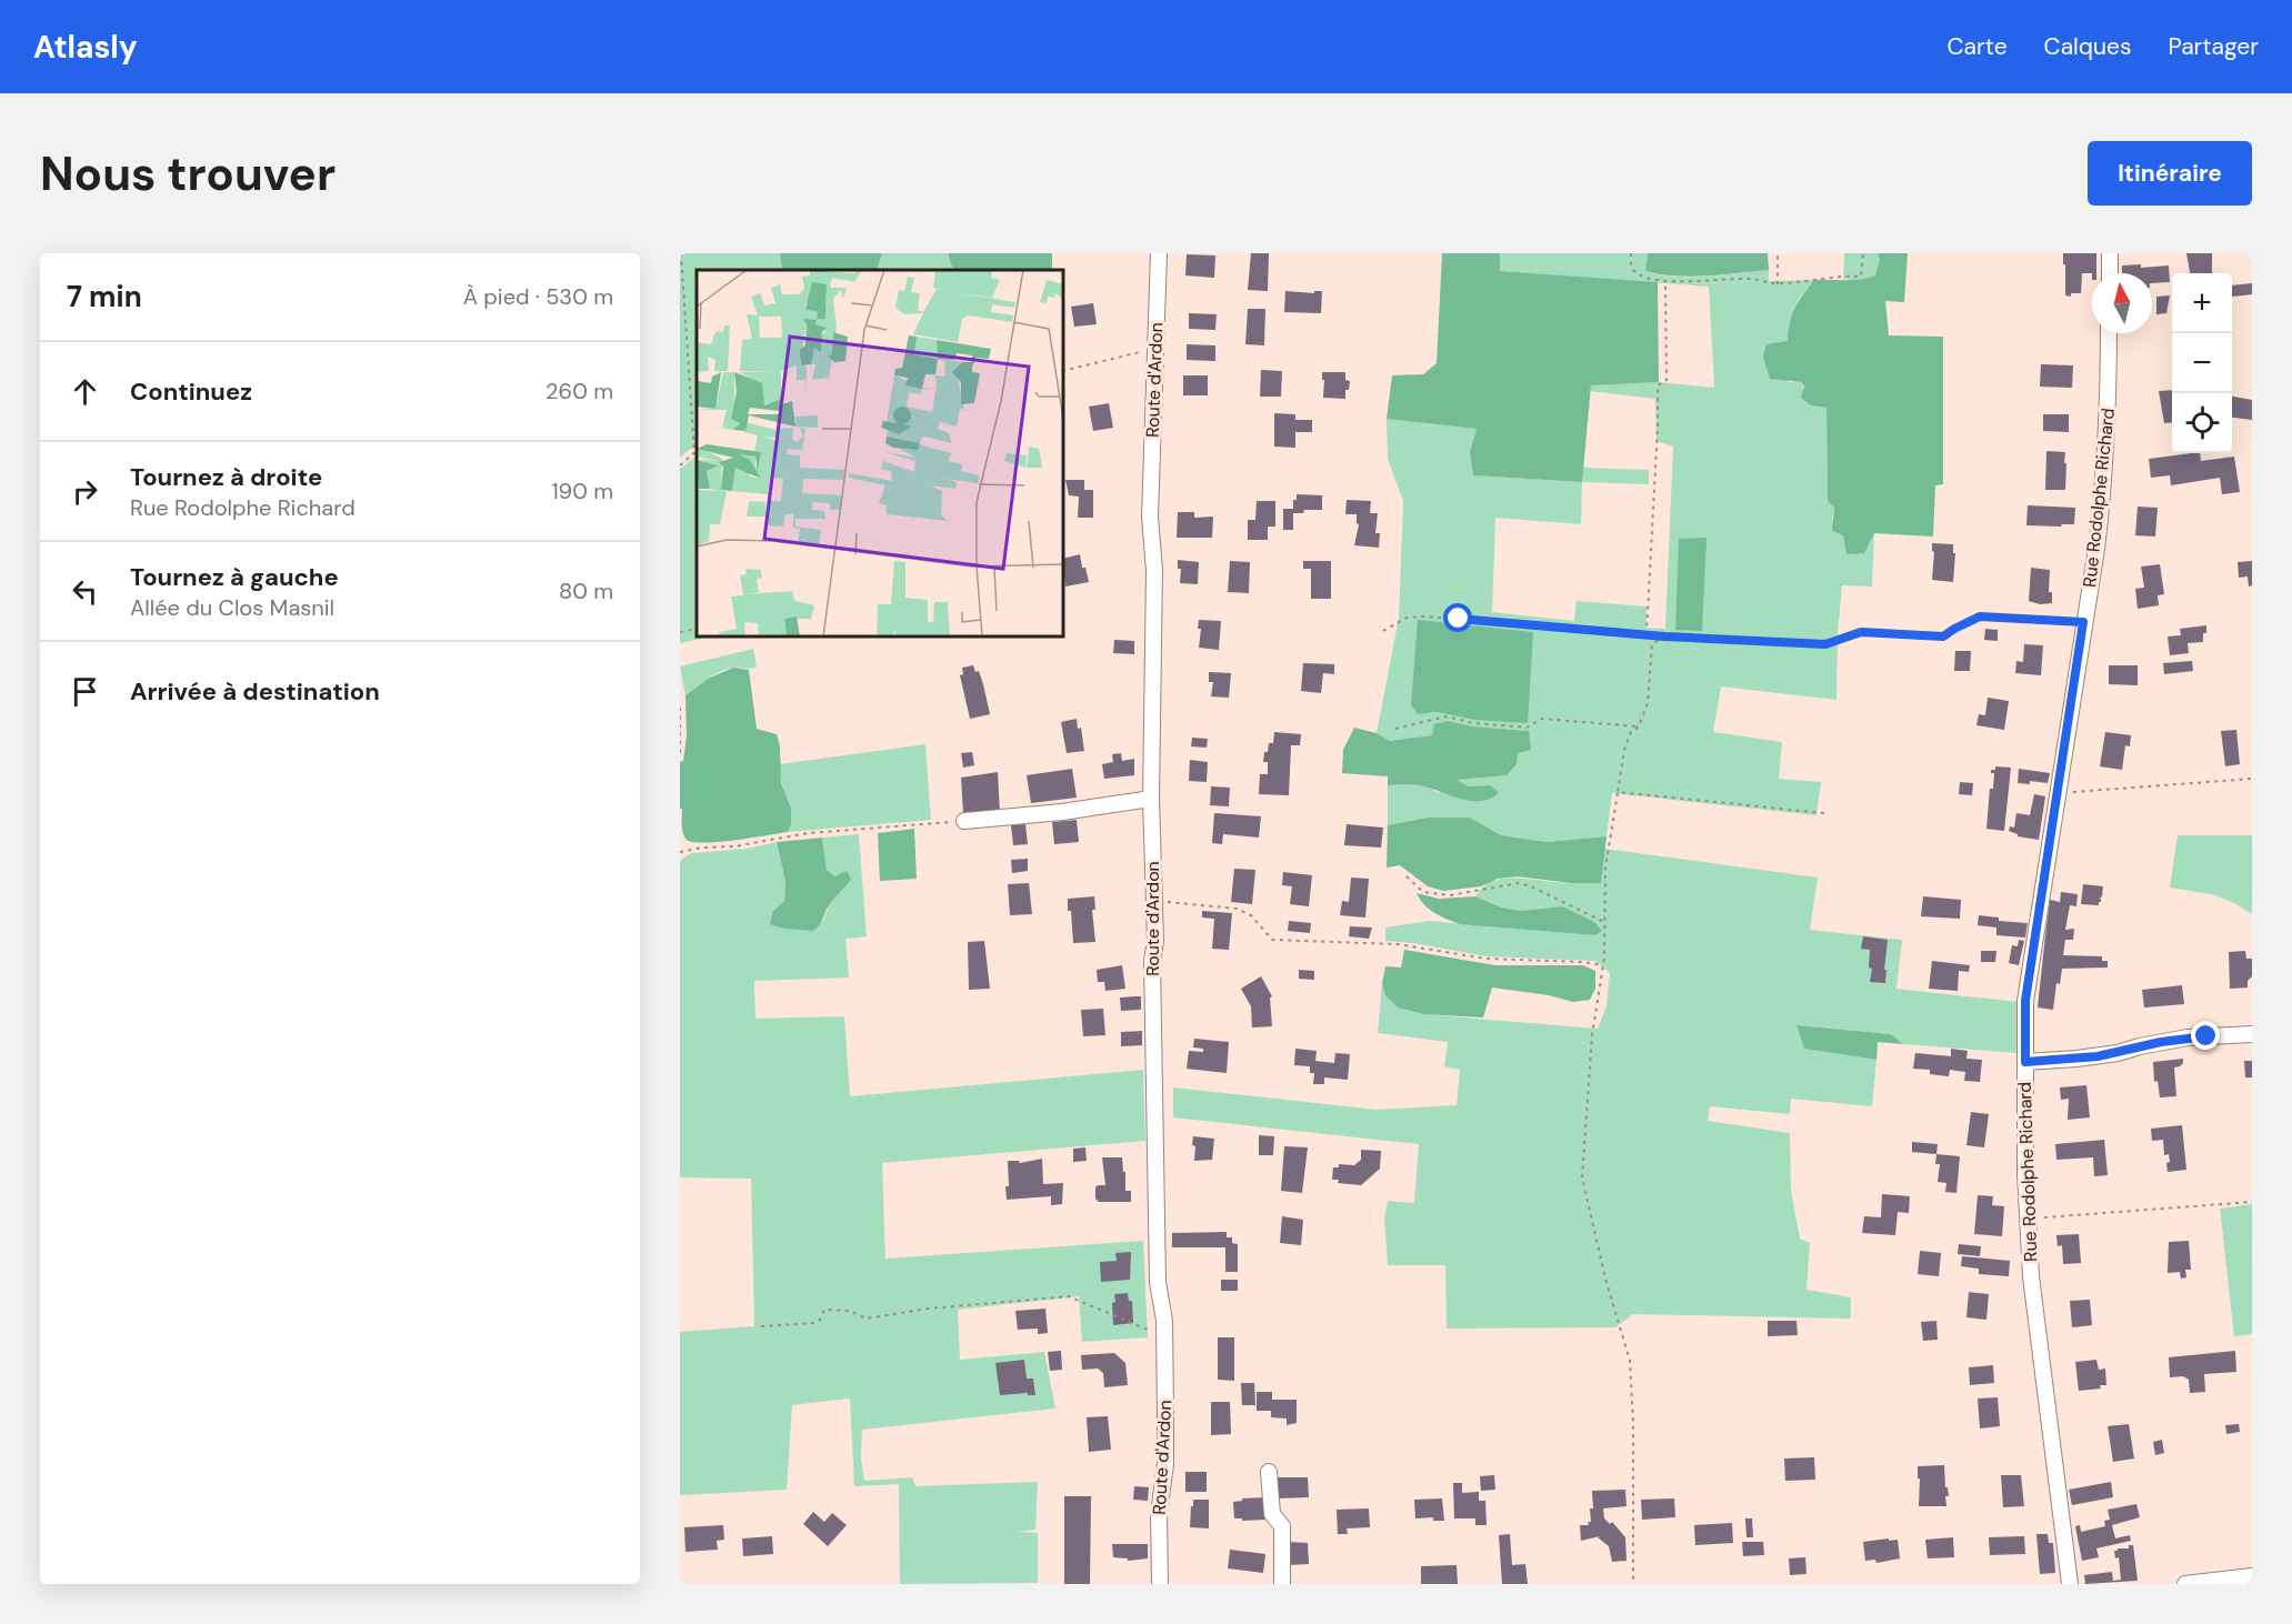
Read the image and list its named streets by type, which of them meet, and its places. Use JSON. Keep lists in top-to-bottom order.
{
  "streets": {
    "street": ["Route d'Ardon", "Rue Rodolphe Richard"]
  },
  "north": "top",
  "page": {
    "header": "Atlasly",
    "nav": ["Carte", "Calques", "Partager"],
    "buttons": "Itinéraire",
    "title": "Nous trouver",
    "heading": ["7 min", "À pied · 530 m"],
    "map_buttons": ["+", "−"],
    "list": [
      ["Continuez", "260 m"],
      ["Tournez à droite", "Rue Rodolphe Richard", "190 m"],
      ["Tournez à gauche", "Allée du Clos Masnil", "80 m"],
      "Arrivée à destination"
    ]
  }
}
